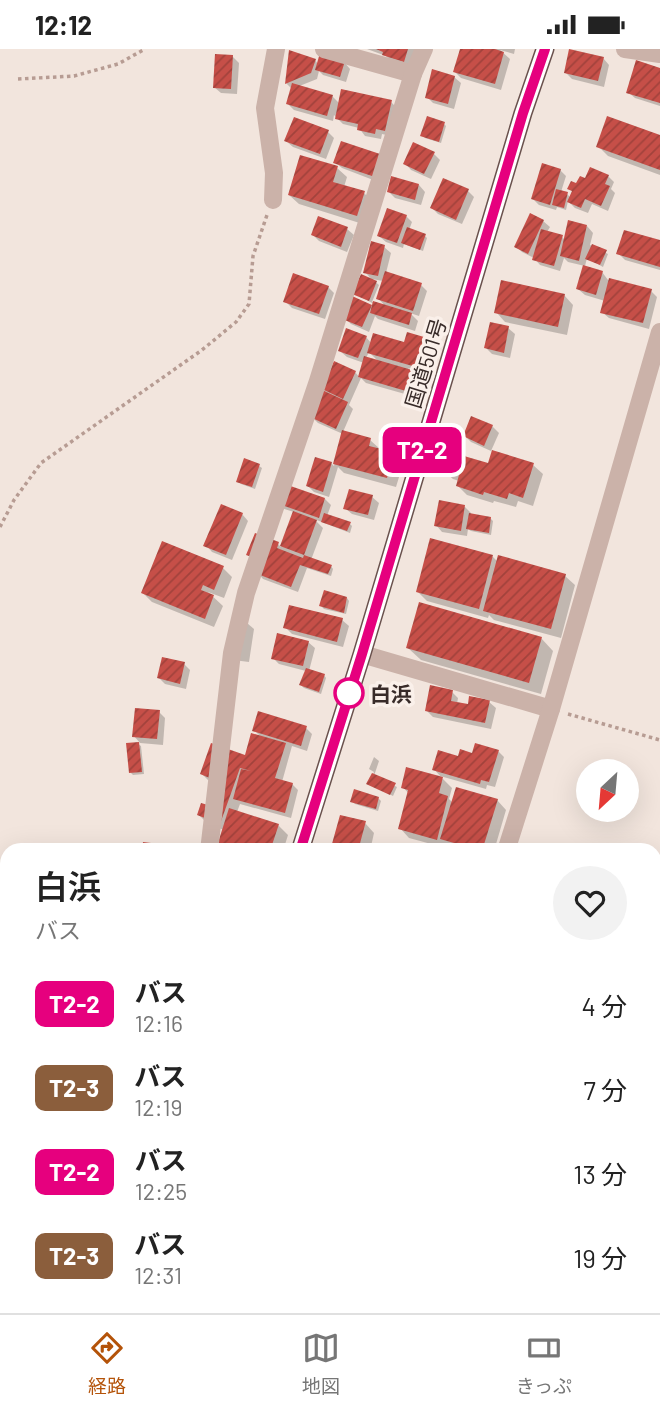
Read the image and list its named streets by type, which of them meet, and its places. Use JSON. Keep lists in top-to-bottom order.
{
  "streets": {
    "highway": ["国道501号"]
  },
  "places": ["白浜"],
  "lines": ["bus line T2-2"],
  "north": "bottom left",
  "page": {
    "status": "12:12",
    "on_map": "T2-2",
    "heading": ["白浜", "バス"],
    "list": [
      {
        "mark": "T2-2",
        "name": "バス",
        "note": "12:16",
        "value": "4 分"
      },
      {
        "mark": "T2-3",
        "name": "バス",
        "note": "12:19",
        "value": "7 分"
      },
      {
        "mark": "T2-2",
        "name": "バス",
        "note": "12:25",
        "value": "13 分"
      },
      {
        "mark": "T2-3",
        "name": "バス",
        "note": "12:31",
        "value": "19 分"
      }
    ],
    "tabs": ["経路", "地図", "きっぷ"]
  }
}
